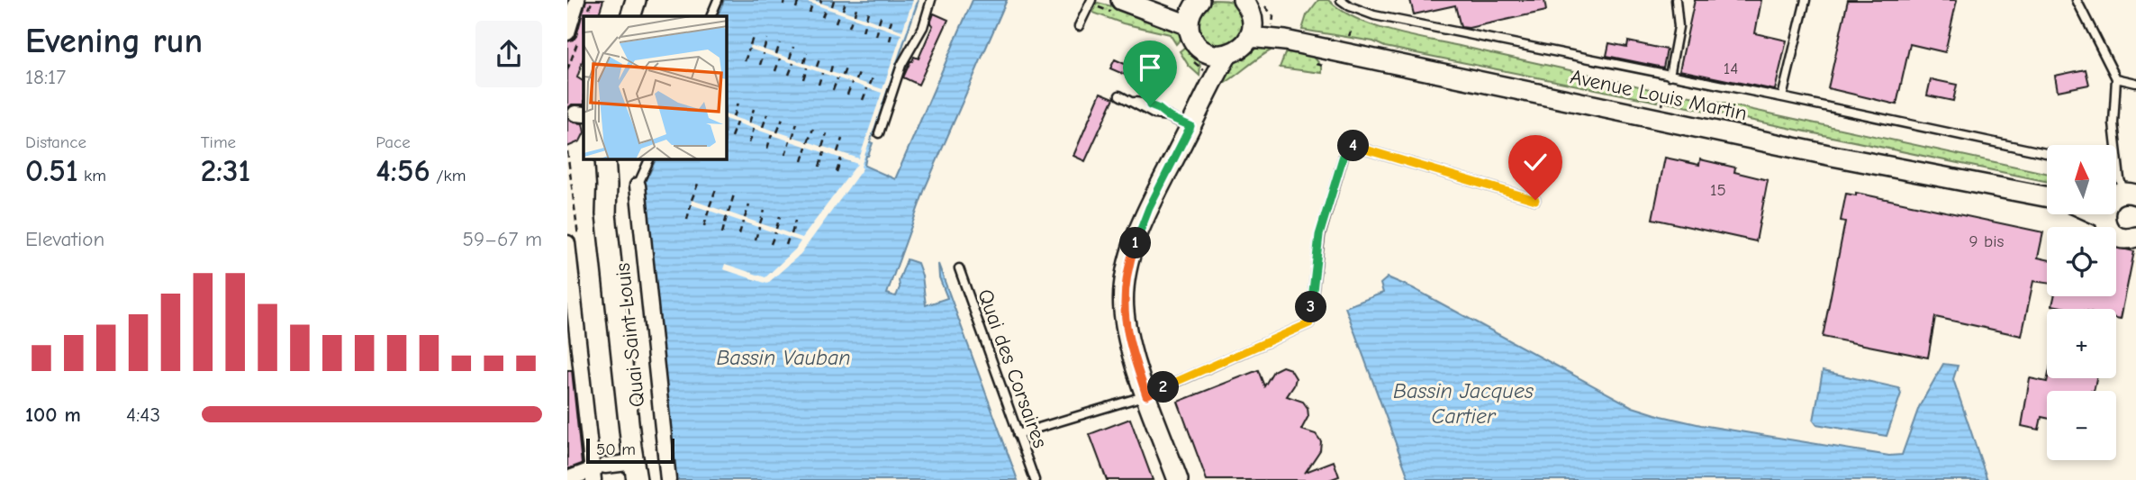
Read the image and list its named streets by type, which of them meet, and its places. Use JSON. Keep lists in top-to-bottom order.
{
  "streets": {
    "street": ["Avenue Louis Martin", "Quai Saint-Louis"],
    "lane": ["Quai des Corsaires"]
  },
  "water": ["Bassin Vauban", "Bassin Jacques Cartier"],
  "house_numbers": ["14", "15", "9 bis"],
  "scale_bar": "50 m",
  "north": "top",
  "page": {
    "heading": ["Evening run", "18:17"],
    "stats": [
      ["Distance", "0.51 km"],
      ["Time", "2:31"],
      ["Pace", "4:56 /km"]
    ],
    "pins": [
      "4",
      "1",
      "3",
      "2"
    ],
    "map_buttons": ["+", "−"],
    "chart": ["Elevation", "59–67 m"],
    "list": [
      {
        "name": "100 m",
        "note": "4:43"
      }
    ],
    "scale": "50 m"
  }
}
